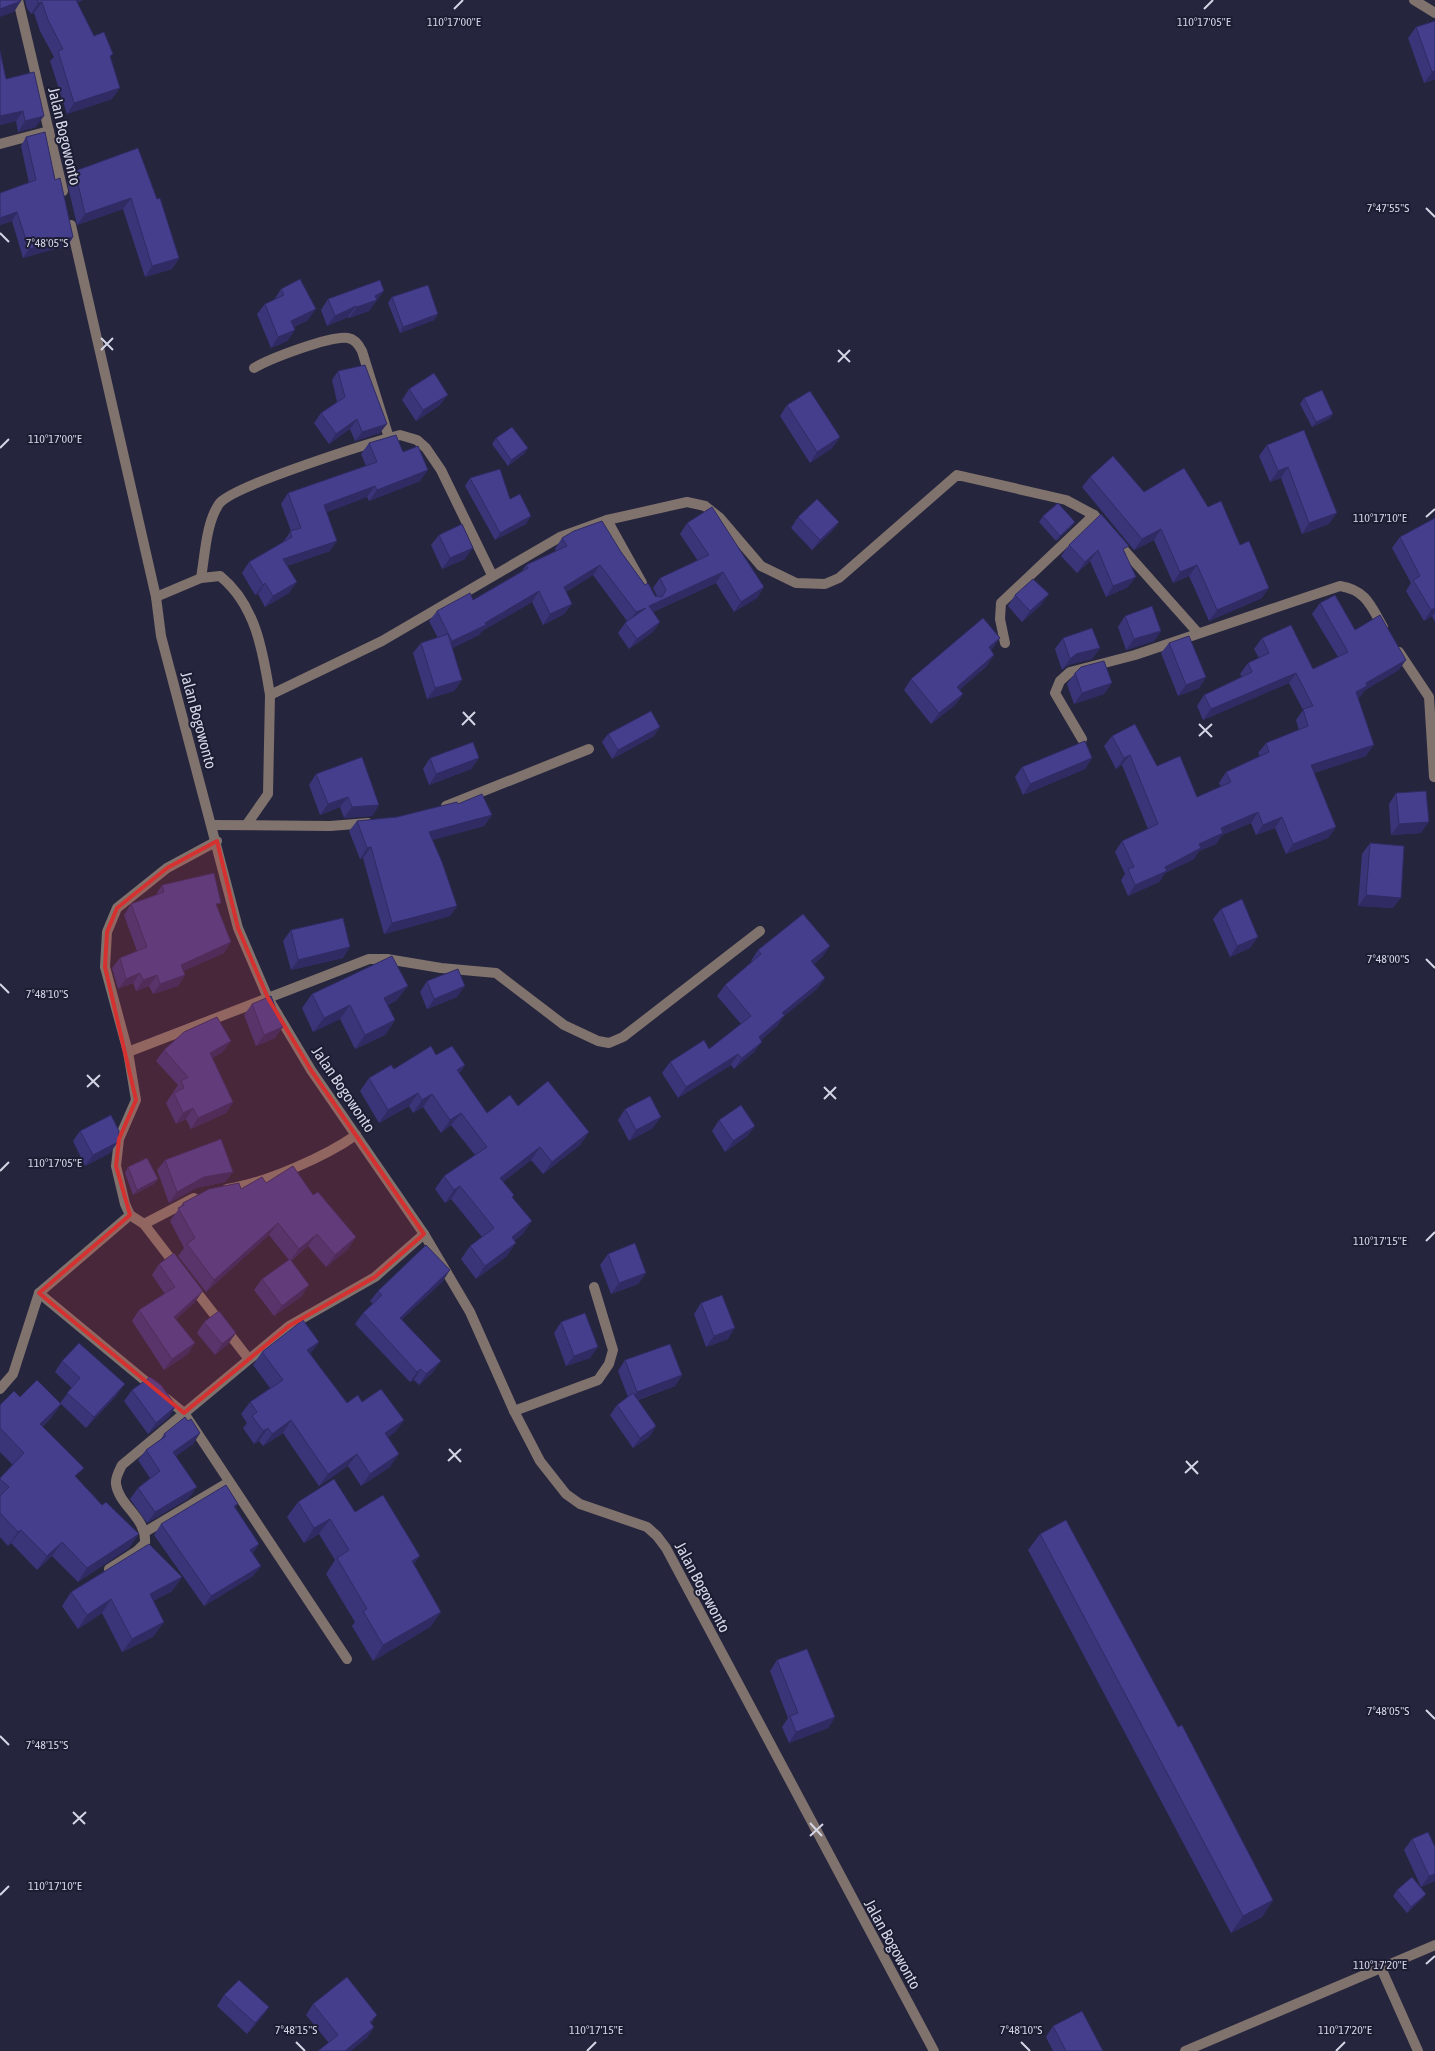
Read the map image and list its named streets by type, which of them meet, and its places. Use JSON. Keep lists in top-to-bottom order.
{
  "streets": {
    "street": ["Jalan Bogowonto"]
  },
  "coordinates": [
    "110°17'00\"E",
    "110°17'05\"E",
    "7°47'55\"S",
    "7°48'05\"S",
    "110°17'10\"E",
    "7°48'00\"S",
    "7°48'10\"S",
    "110°17'15\"E",
    "7°48'15\"S",
    "110°17'20\"E"
  ]
}
